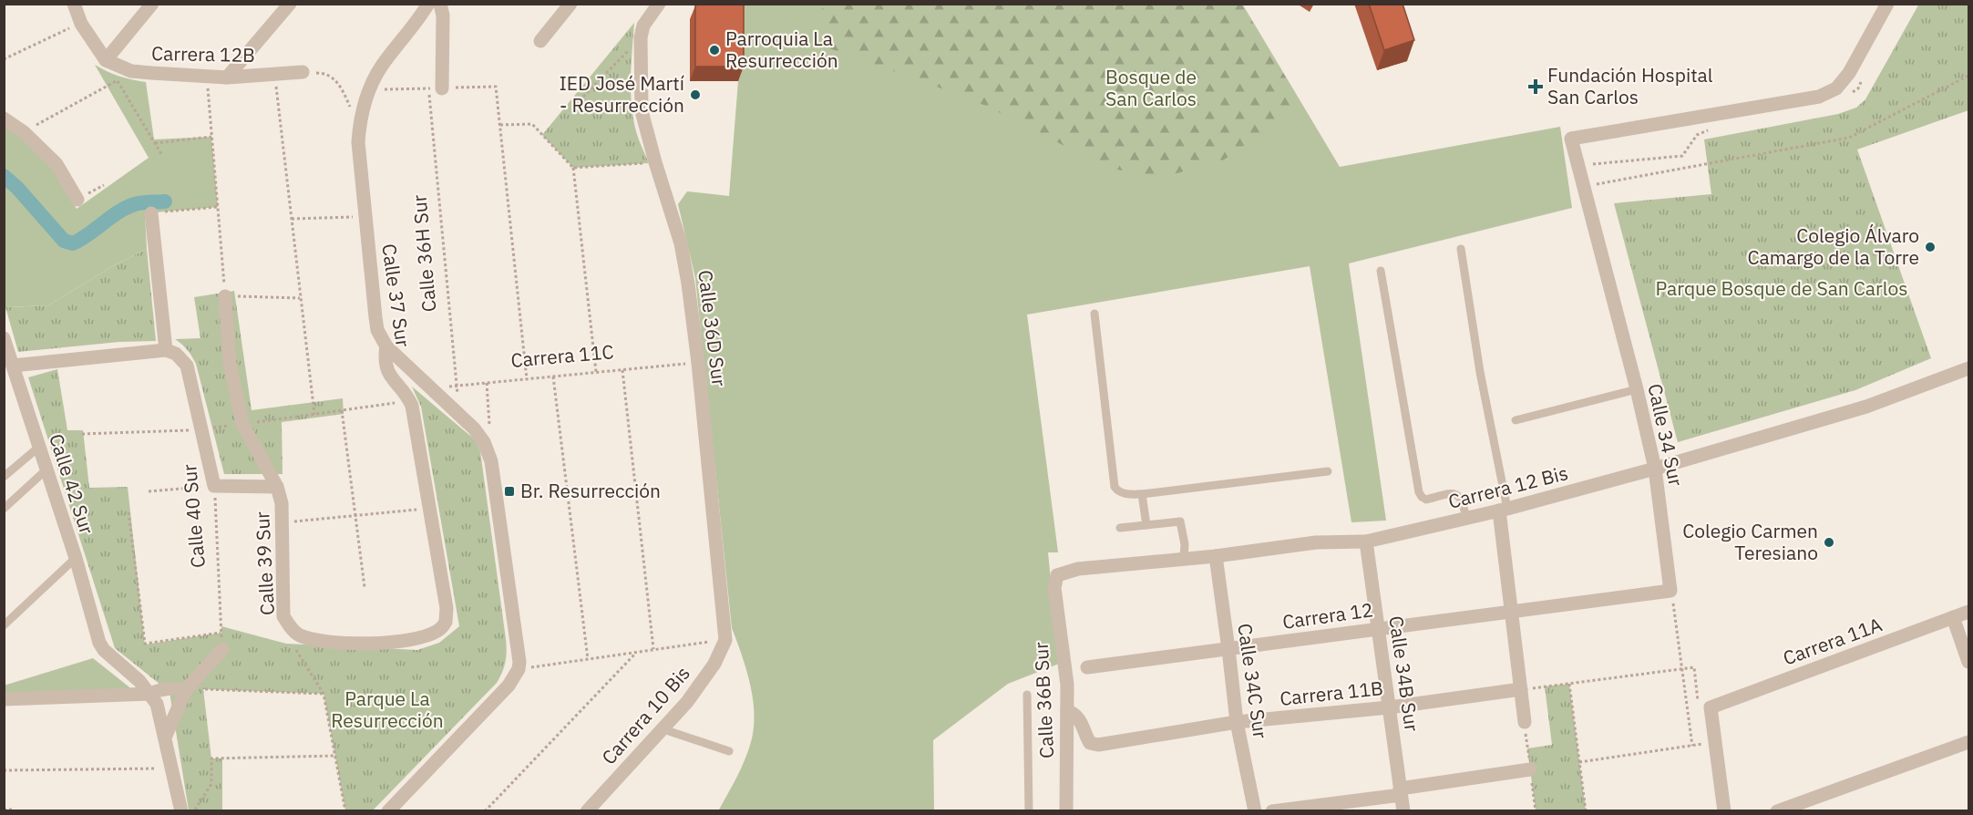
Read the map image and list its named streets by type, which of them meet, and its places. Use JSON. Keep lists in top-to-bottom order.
{
  "streets": {
    "street": [
      "Carrera 12B",
      "Calle 37 Sur",
      "Calle 36D Sur",
      "Calle 34 Sur",
      "Calle 42 Sur",
      "Carrera 12 Bis",
      "Calle 40 Sur",
      "Calle 39 Sur",
      "Carrera 12",
      "Carrera 11A",
      "Calle 34B Sur",
      "Calle 34C Sur",
      "Carrera 11B",
      "Calle 36B Sur",
      "Carrera 10 Bis"
    ],
    "path": ["Calle 36H Sur", "Carrera 11C"]
  },
  "crossings": [
    ["Calle 36H Sur", "Carrera 11C"],
    ["Calle 37 Sur", "Calle 39 Sur"],
    ["Calle 36D Sur", "Carrera 11C"],
    ["Calle 36D Sur", "Carrera 10 Bis"],
    ["Calle 34 Sur", "Carrera 12 Bis"],
    ["Calle 34 Sur", "Carrera 12"],
    ["Carrera 12 Bis", "Calle 34B Sur"],
    ["Carrera 12 Bis", "Calle 34C Sur"],
    ["Carrera 12 Bis", "Calle 36B Sur"],
    ["Carrera 12", "Calle 34B Sur"],
    ["Carrera 12", "Calle 34C Sur"],
    ["Calle 34B Sur", "Carrera 11B"],
    ["Calle 34C Sur", "Carrera 11B"],
    ["Carrera 11B", "Calle 36B Sur"]
  ],
  "parks": ["Bosque de San Carlos", "Parque Bosque de San Carlos", "Parque La Resurrección"],
  "places": {
    "other": [
      "Parroquia La Resurrección",
      "IED José Martí - Resurrección",
      "Colegio Álvaro Camargo de la Torre",
      "Colegio Carmen Teresiano"
    ],
    "health": ["Fundación Hospital San Carlos"],
    "transit": ["Br. Resurrección"]
  }
}
